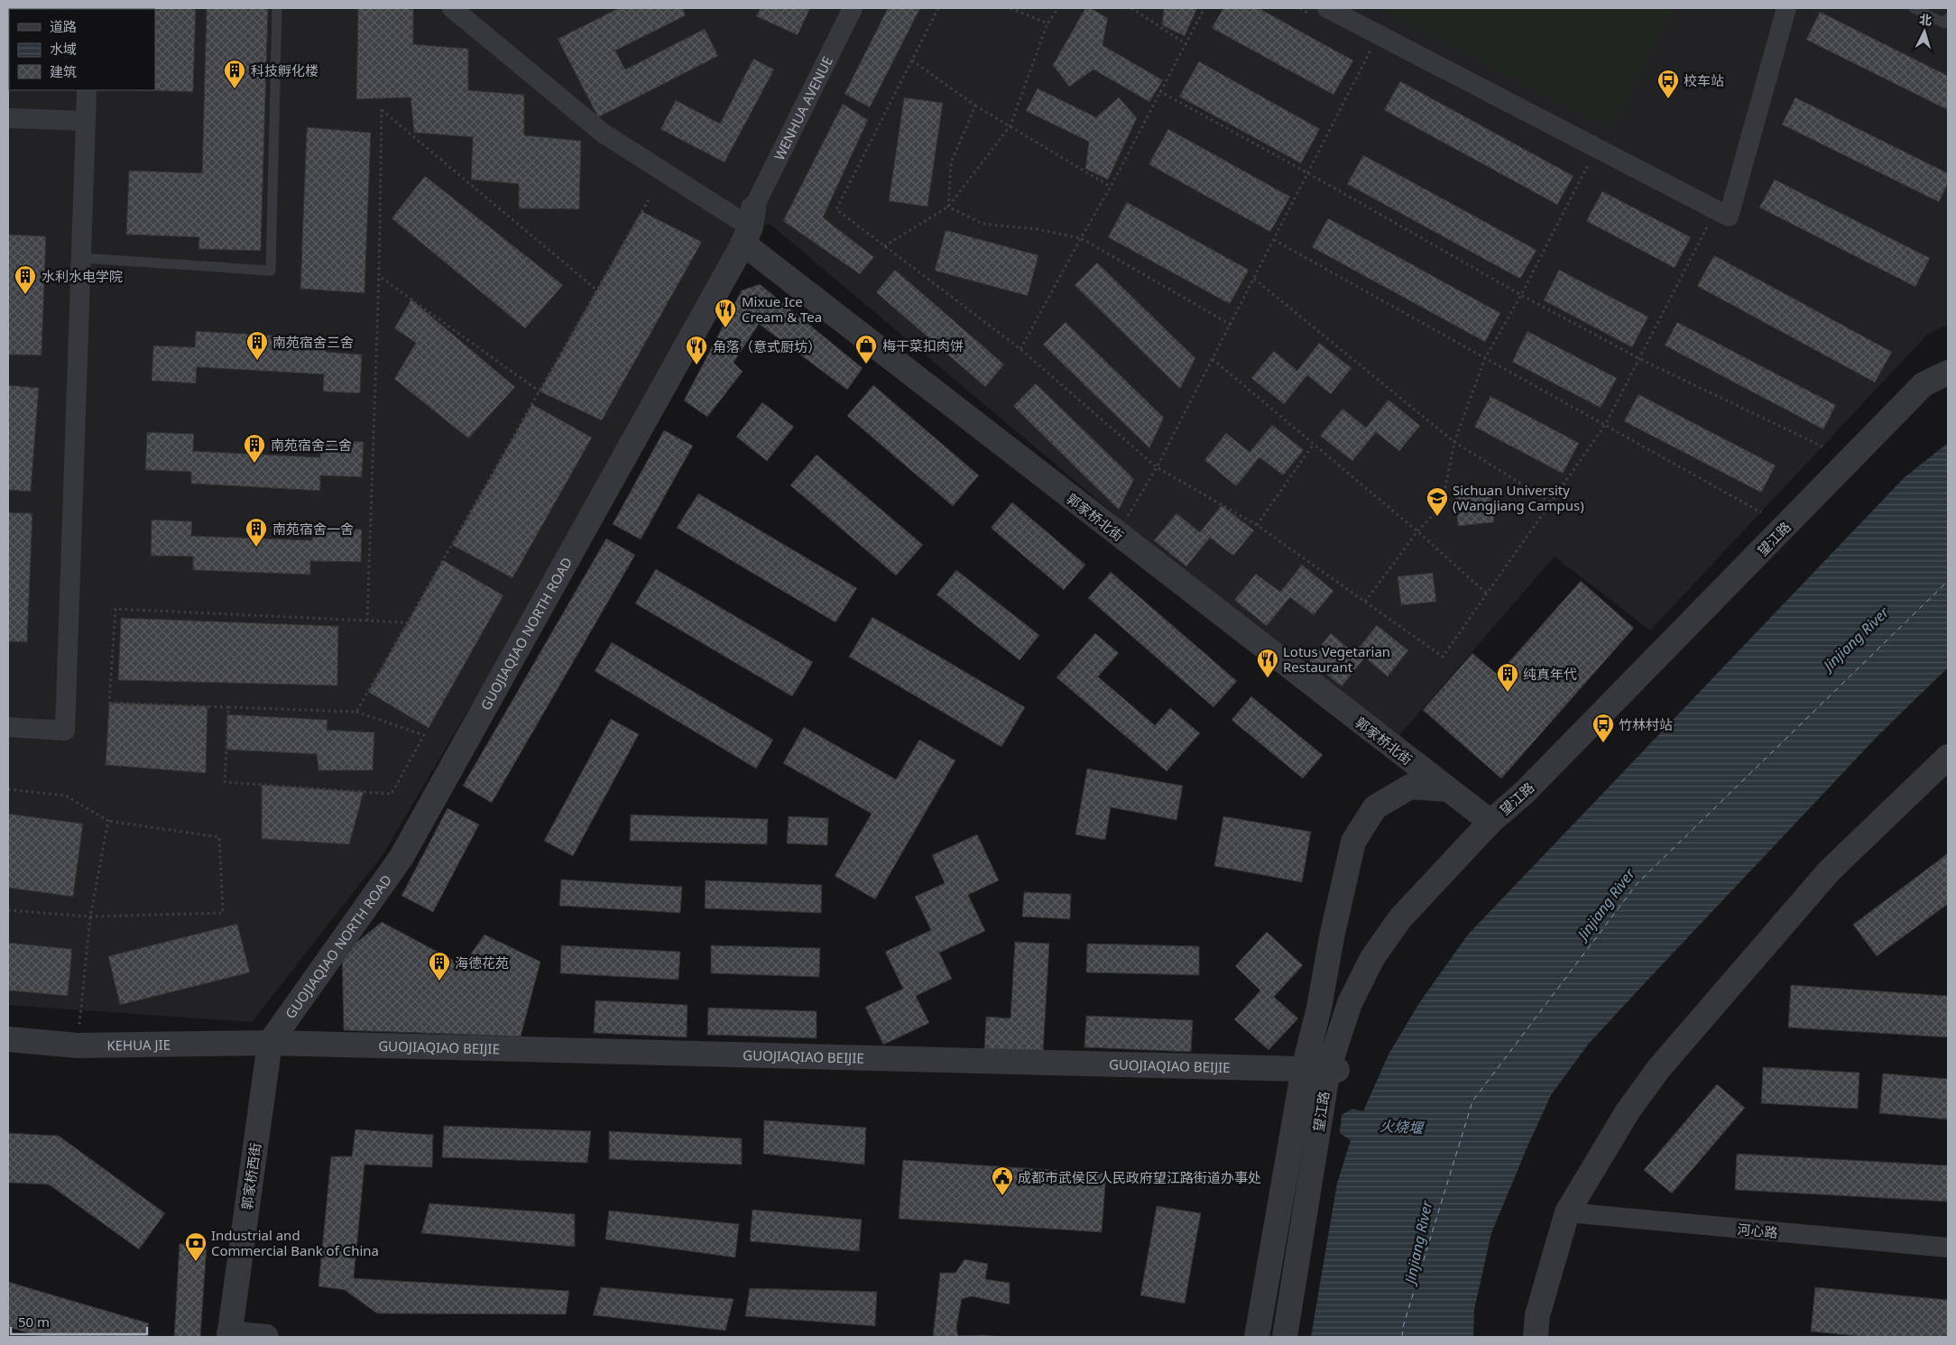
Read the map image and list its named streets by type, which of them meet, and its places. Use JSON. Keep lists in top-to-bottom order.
{
  "streets": {
    "street": [
      "WENHUA AVENUE",
      "郭家桥北街",
      "望江路",
      "GUOJIAQIAO NORTH ROAD",
      "KEHUA JIE",
      "GUOJIAQIAO BEIJIE",
      "郭家桥西街",
      "河心路"
    ]
  },
  "crossings": [
    ["WENHUA AVENUE", "郭家桥北街"],
    ["WENHUA AVENUE", "GUOJIAQIAO NORTH ROAD"],
    ["郭家桥北街", "望江路"],
    ["郭家桥北街", "GUOJIAQIAO NORTH ROAD"],
    ["望江路", "GUOJIAQIAO BEIJIE"],
    ["GUOJIAQIAO NORTH ROAD", "KEHUA JIE"],
    ["GUOJIAQIAO NORTH ROAD", "GUOJIAQIAO BEIJIE"],
    ["GUOJIAQIAO NORTH ROAD", "郭家桥西街"],
    ["KEHUA JIE", "GUOJIAQIAO BEIJIE"],
    ["KEHUA JIE", "郭家桥西街"],
    ["GUOJIAQIAO BEIJIE", "郭家桥西街"]
  ],
  "water": ["Jinjiang River", "火烧堰"],
  "places": {
    "building": [
      "科技孵化楼",
      "水利水电学院",
      "南苑宿舍三舍",
      "南苑宿舍二舍",
      "南苑宿舍一舍",
      "纯真年代",
      "海德花苑"
    ],
    "bus stop": ["校车站", "竹林村站"],
    "restaurant": ["Mixue Ice Cream & Tea", "角落（意式厨坊）", "Lotus Vegetarian Restaurant"],
    "shop": ["梅干菜扣肉饼"],
    "school or university": ["Sichuan University (Wangjiang Campus)"],
    "public building": ["成都市武侯区人民政府望江路街道办事处"],
    "bank": ["Industrial and Commercial Bank of China"]
  },
  "legend": ["道路", "水域", "建筑"],
  "scale_bar": "50 m",
  "north": "top"
}
